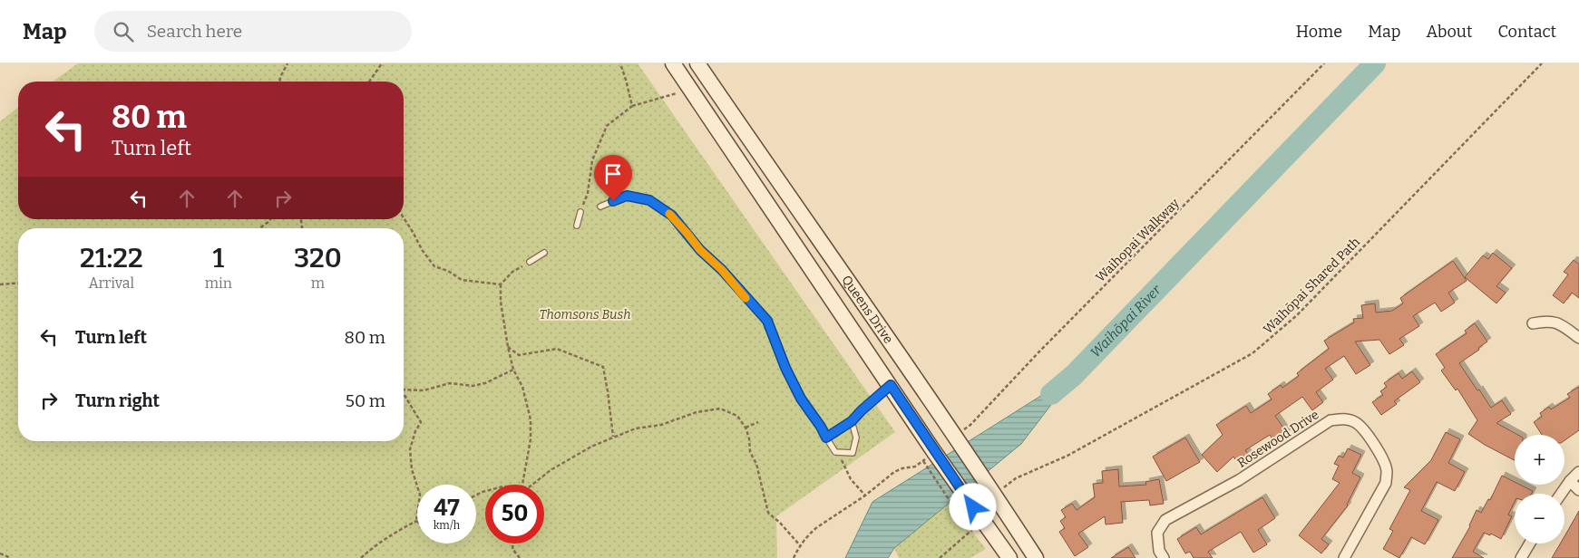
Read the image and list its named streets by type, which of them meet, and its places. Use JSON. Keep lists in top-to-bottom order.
{
  "streets": {
    "main road": ["Queens Drive"],
    "street": ["Rosewood Drive"],
    "path": ["Waihopai Walkway", "Waihōpai Shared Path"]
  },
  "crossings": [
    ["Waihopai Walkway", "Queens Drive"]
  ],
  "water": ["Waihōpai River"],
  "parks": ["Thomsons Bush"],
  "page": {
    "header": "Map",
    "search": "Search here",
    "nav": [
      "Home",
      "Map",
      "About",
      "Contact"
    ],
    "turn": ["80 m", "Turn left"],
    "eta": [
      "21:22",
      "Arrival",
      "1",
      "min",
      "320",
      "m"
    ],
    "list": [
      {
        "name": "Turn left",
        "value": "80 m"
      },
      {
        "name": "Turn right",
        "value": "50 m"
      }
    ],
    "map_buttons": ["+", "−"],
    "speed": "47 km/h",
    "limit": "50"
  }
}
